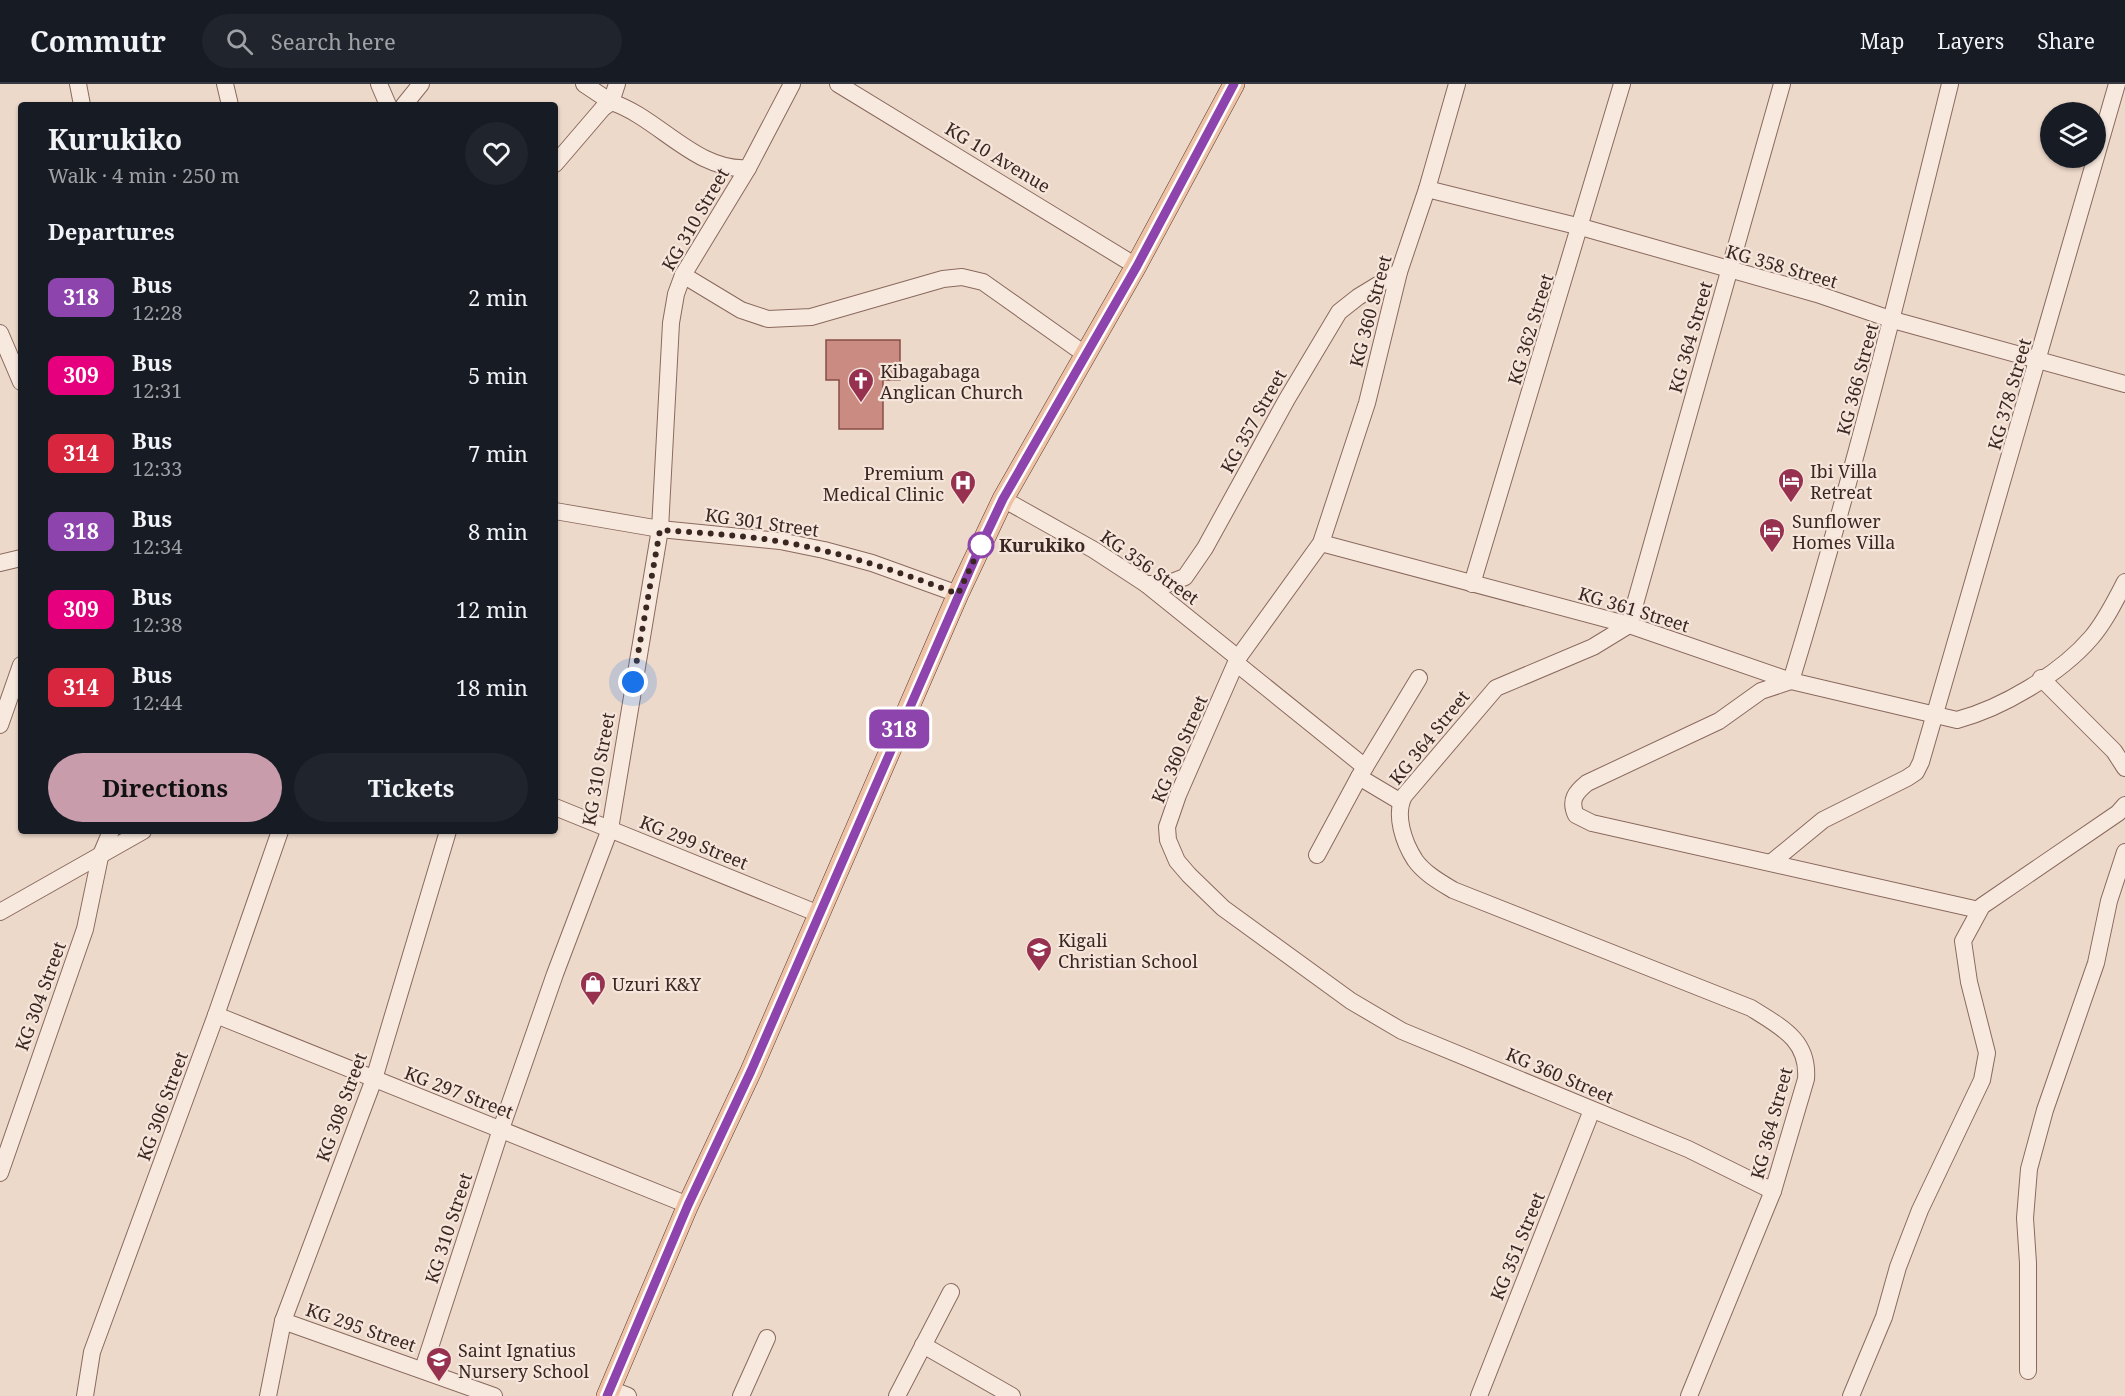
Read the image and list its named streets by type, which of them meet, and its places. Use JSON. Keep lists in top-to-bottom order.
{
  "streets": {
    "street": [
      "KG 10 Avenue",
      "KG 310 Street",
      "KG 358 Street",
      "KG 360 Street",
      "KG 362 Street",
      "KG 364 Street",
      "KG 366 Street",
      "KG 378 Street",
      "KG 357 Street",
      "KG 301 Street",
      "KG 356 Street",
      "KG 361 Street",
      "KG 299 Street",
      "KG 304 Street",
      "KG 297 Street",
      "KG 306 Street",
      "KG 308 Street",
      "KG 351 Street",
      "KG 295 Street"
    ]
  },
  "crossings": [
    ["KG 310 Street", "KG 301 Street"],
    ["KG 310 Street", "KG 299 Street"],
    ["KG 310 Street", "KG 297 Street"],
    ["KG 310 Street", "KG 295 Street"],
    ["KG 358 Street", "KG 360 Street"],
    ["KG 358 Street", "KG 362 Street"],
    ["KG 358 Street", "KG 364 Street"],
    ["KG 358 Street", "KG 366 Street"],
    ["KG 358 Street", "KG 378 Street"],
    ["KG 360 Street", "KG 364 Street"],
    ["KG 360 Street", "KG 357 Street"],
    ["KG 360 Street", "KG 356 Street"],
    ["KG 360 Street", "KG 361 Street"],
    ["KG 360 Street", "KG 351 Street"],
    ["KG 362 Street", "KG 361 Street"],
    ["KG 364 Street", "KG 356 Street"],
    ["KG 364 Street", "KG 361 Street"],
    ["KG 366 Street", "KG 361 Street"],
    ["KG 378 Street", "KG 361 Street"],
    ["KG 357 Street", "KG 356 Street"],
    ["KG 297 Street", "KG 306 Street"],
    ["KG 297 Street", "KG 308 Street"],
    ["KG 308 Street", "KG 295 Street"]
  ],
  "places": {
    "church": ["Kibagabaga Anglican Church"],
    "hotel": ["Ibi Villa Retreat", "Sunflower Homes Villa"],
    "hospital": ["Premium Medical Clinic"],
    "other": ["Kurukiko"],
    "school or university": ["Kigali Christian School", "Saint Ignatius Nursery School"],
    "shop": ["Uzuri K&Y"]
  },
  "lines": ["bus line 318"],
  "page": {
    "header": "Commutr",
    "search": "Search here",
    "nav": ["Map", "Layers", "Share"],
    "on_map": "318",
    "heading": [
      ["Kurukiko", "Walk · 4 min · 250 m"],
      "Departures"
    ],
    "list": [
      {
        "mark": "318",
        "name": "Bus",
        "note": "12:28",
        "value": "2 min"
      },
      {
        "mark": "309",
        "name": "Bus",
        "note": "12:31",
        "value": "5 min"
      },
      {
        "mark": "314",
        "name": "Bus",
        "note": "12:33",
        "value": "7 min"
      },
      {
        "mark": "318",
        "name": "Bus",
        "note": "12:34",
        "value": "8 min"
      },
      {
        "mark": "309",
        "name": "Bus",
        "note": "12:38",
        "value": "12 min"
      },
      {
        "mark": "314",
        "name": "Bus",
        "note": "12:44",
        "value": "18 min"
      }
    ],
    "buttons": ["Directions", "Tickets"]
  }
}
